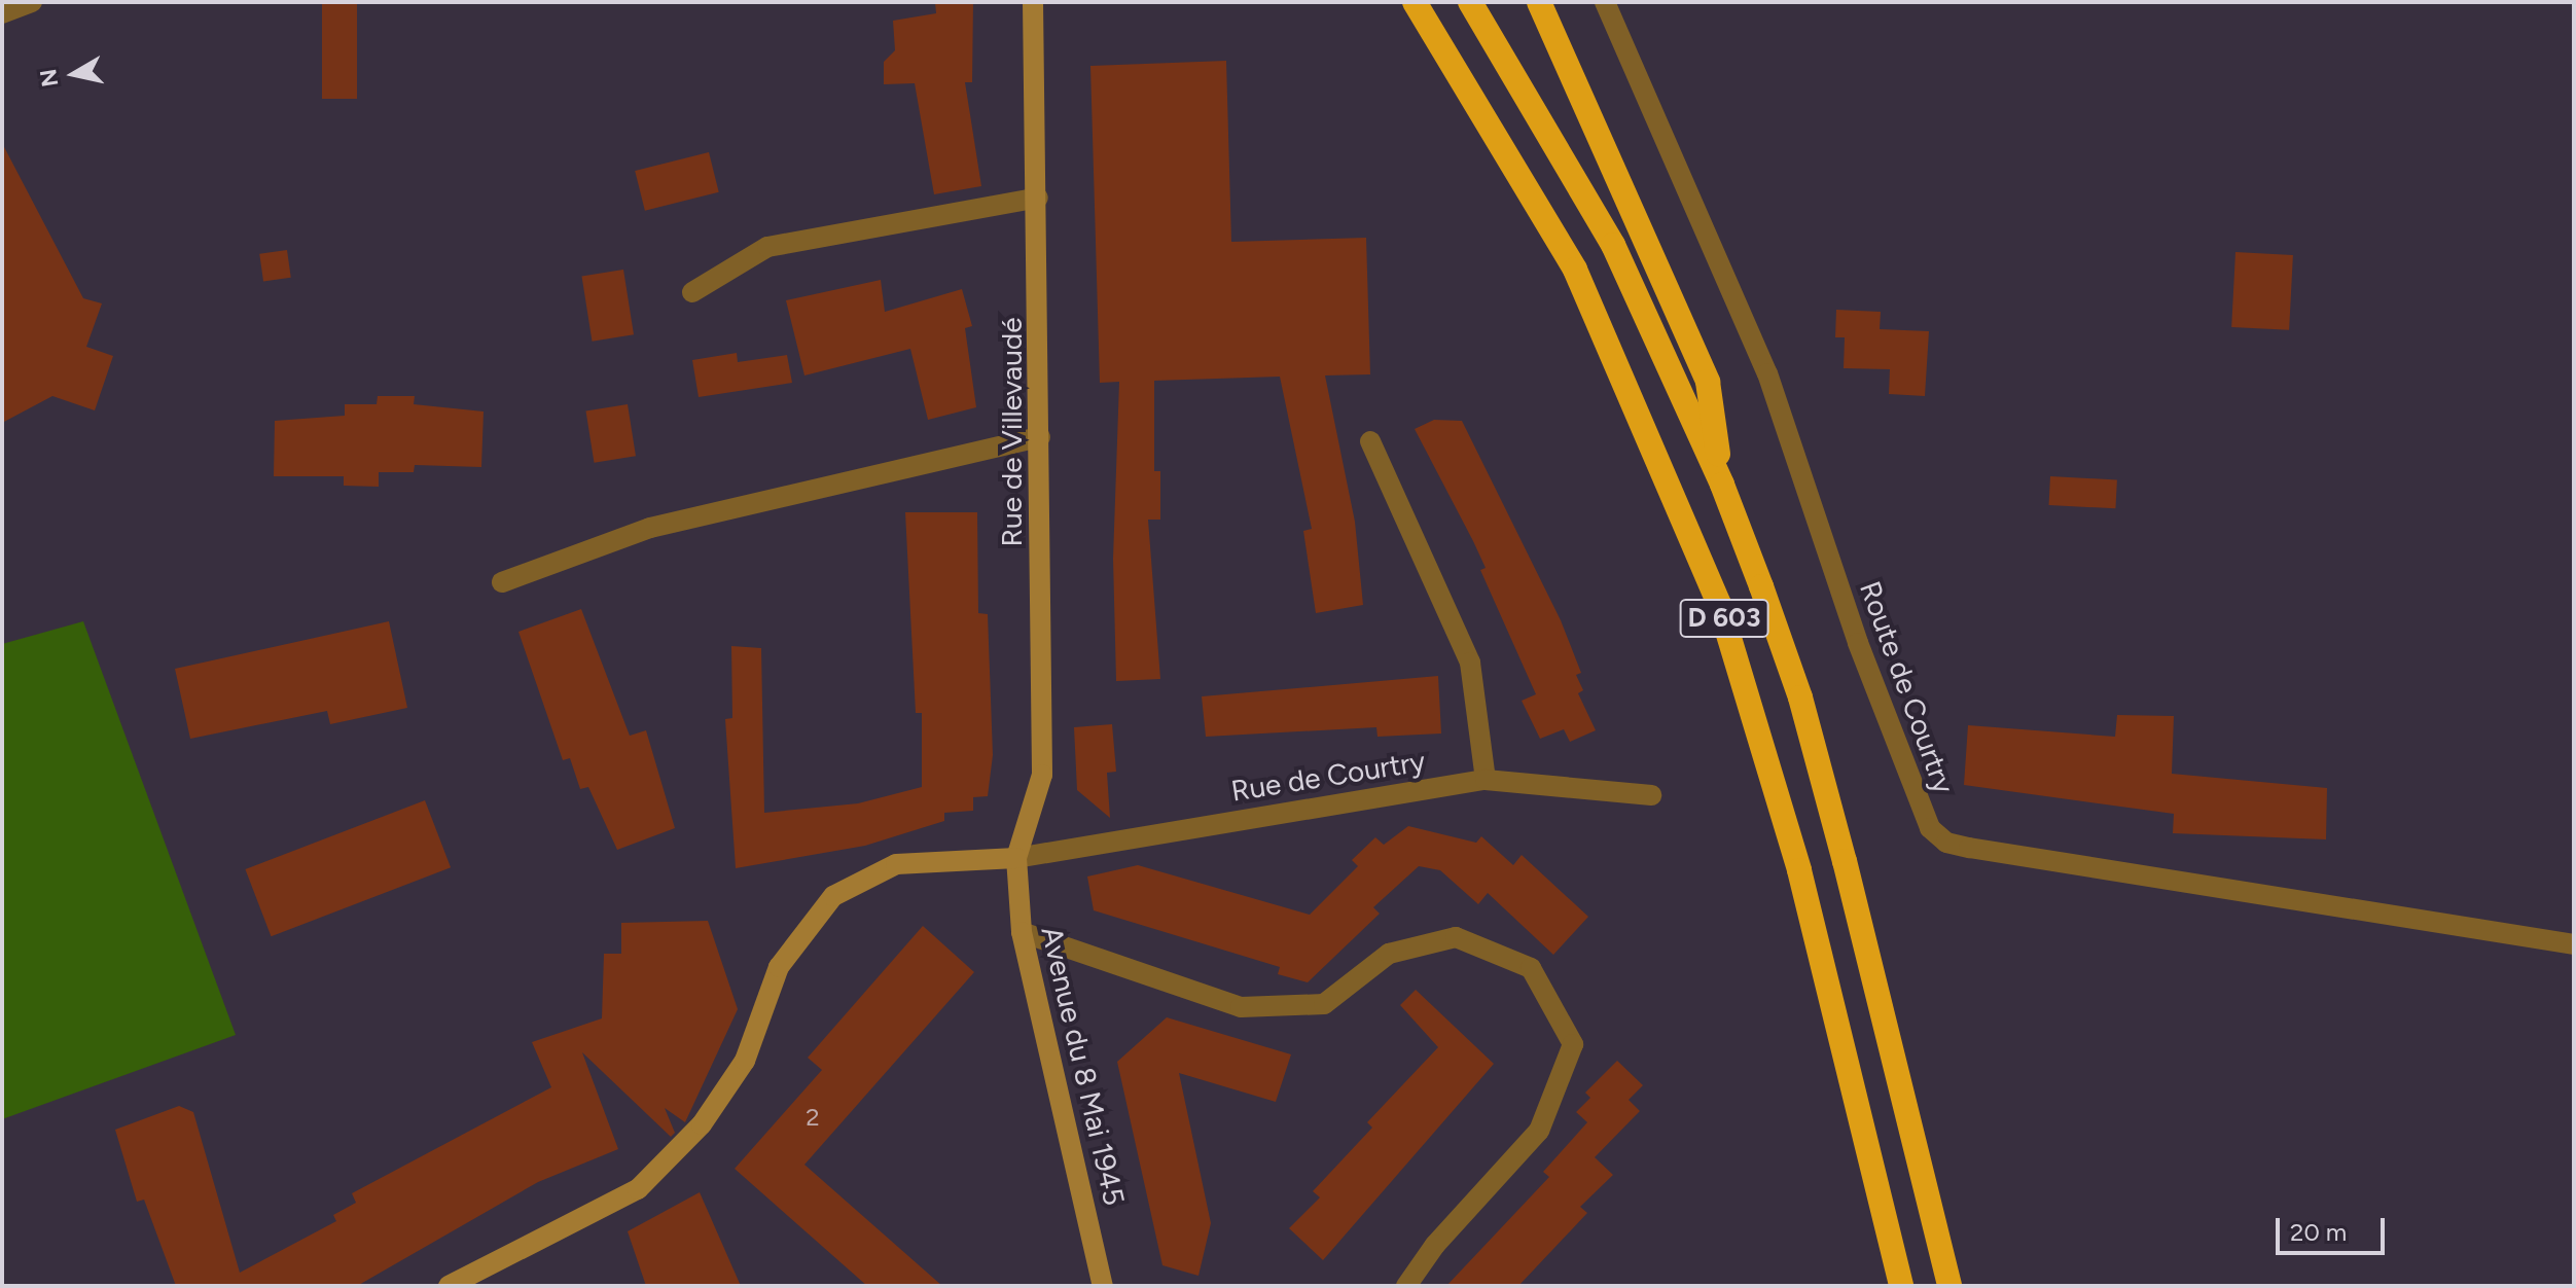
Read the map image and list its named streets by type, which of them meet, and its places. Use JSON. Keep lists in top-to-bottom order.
{
  "streets": {
    "highway": ["D 603"],
    "street": [
      "Rue de Villevaudé",
      "Route de Courtry",
      "Rue de Courtry",
      "Avenue du 8 Mai 1945"
    ]
  },
  "crossings": [
    ["Rue de Villevaudé", "Rue de Courtry"],
    ["Rue de Villevaudé", "Avenue du 8 Mai 1945"],
    ["Rue de Courtry", "Avenue du 8 Mai 1945"]
  ],
  "house_numbers": ["2"],
  "scale_bar": "20 m",
  "north": "left"
}
